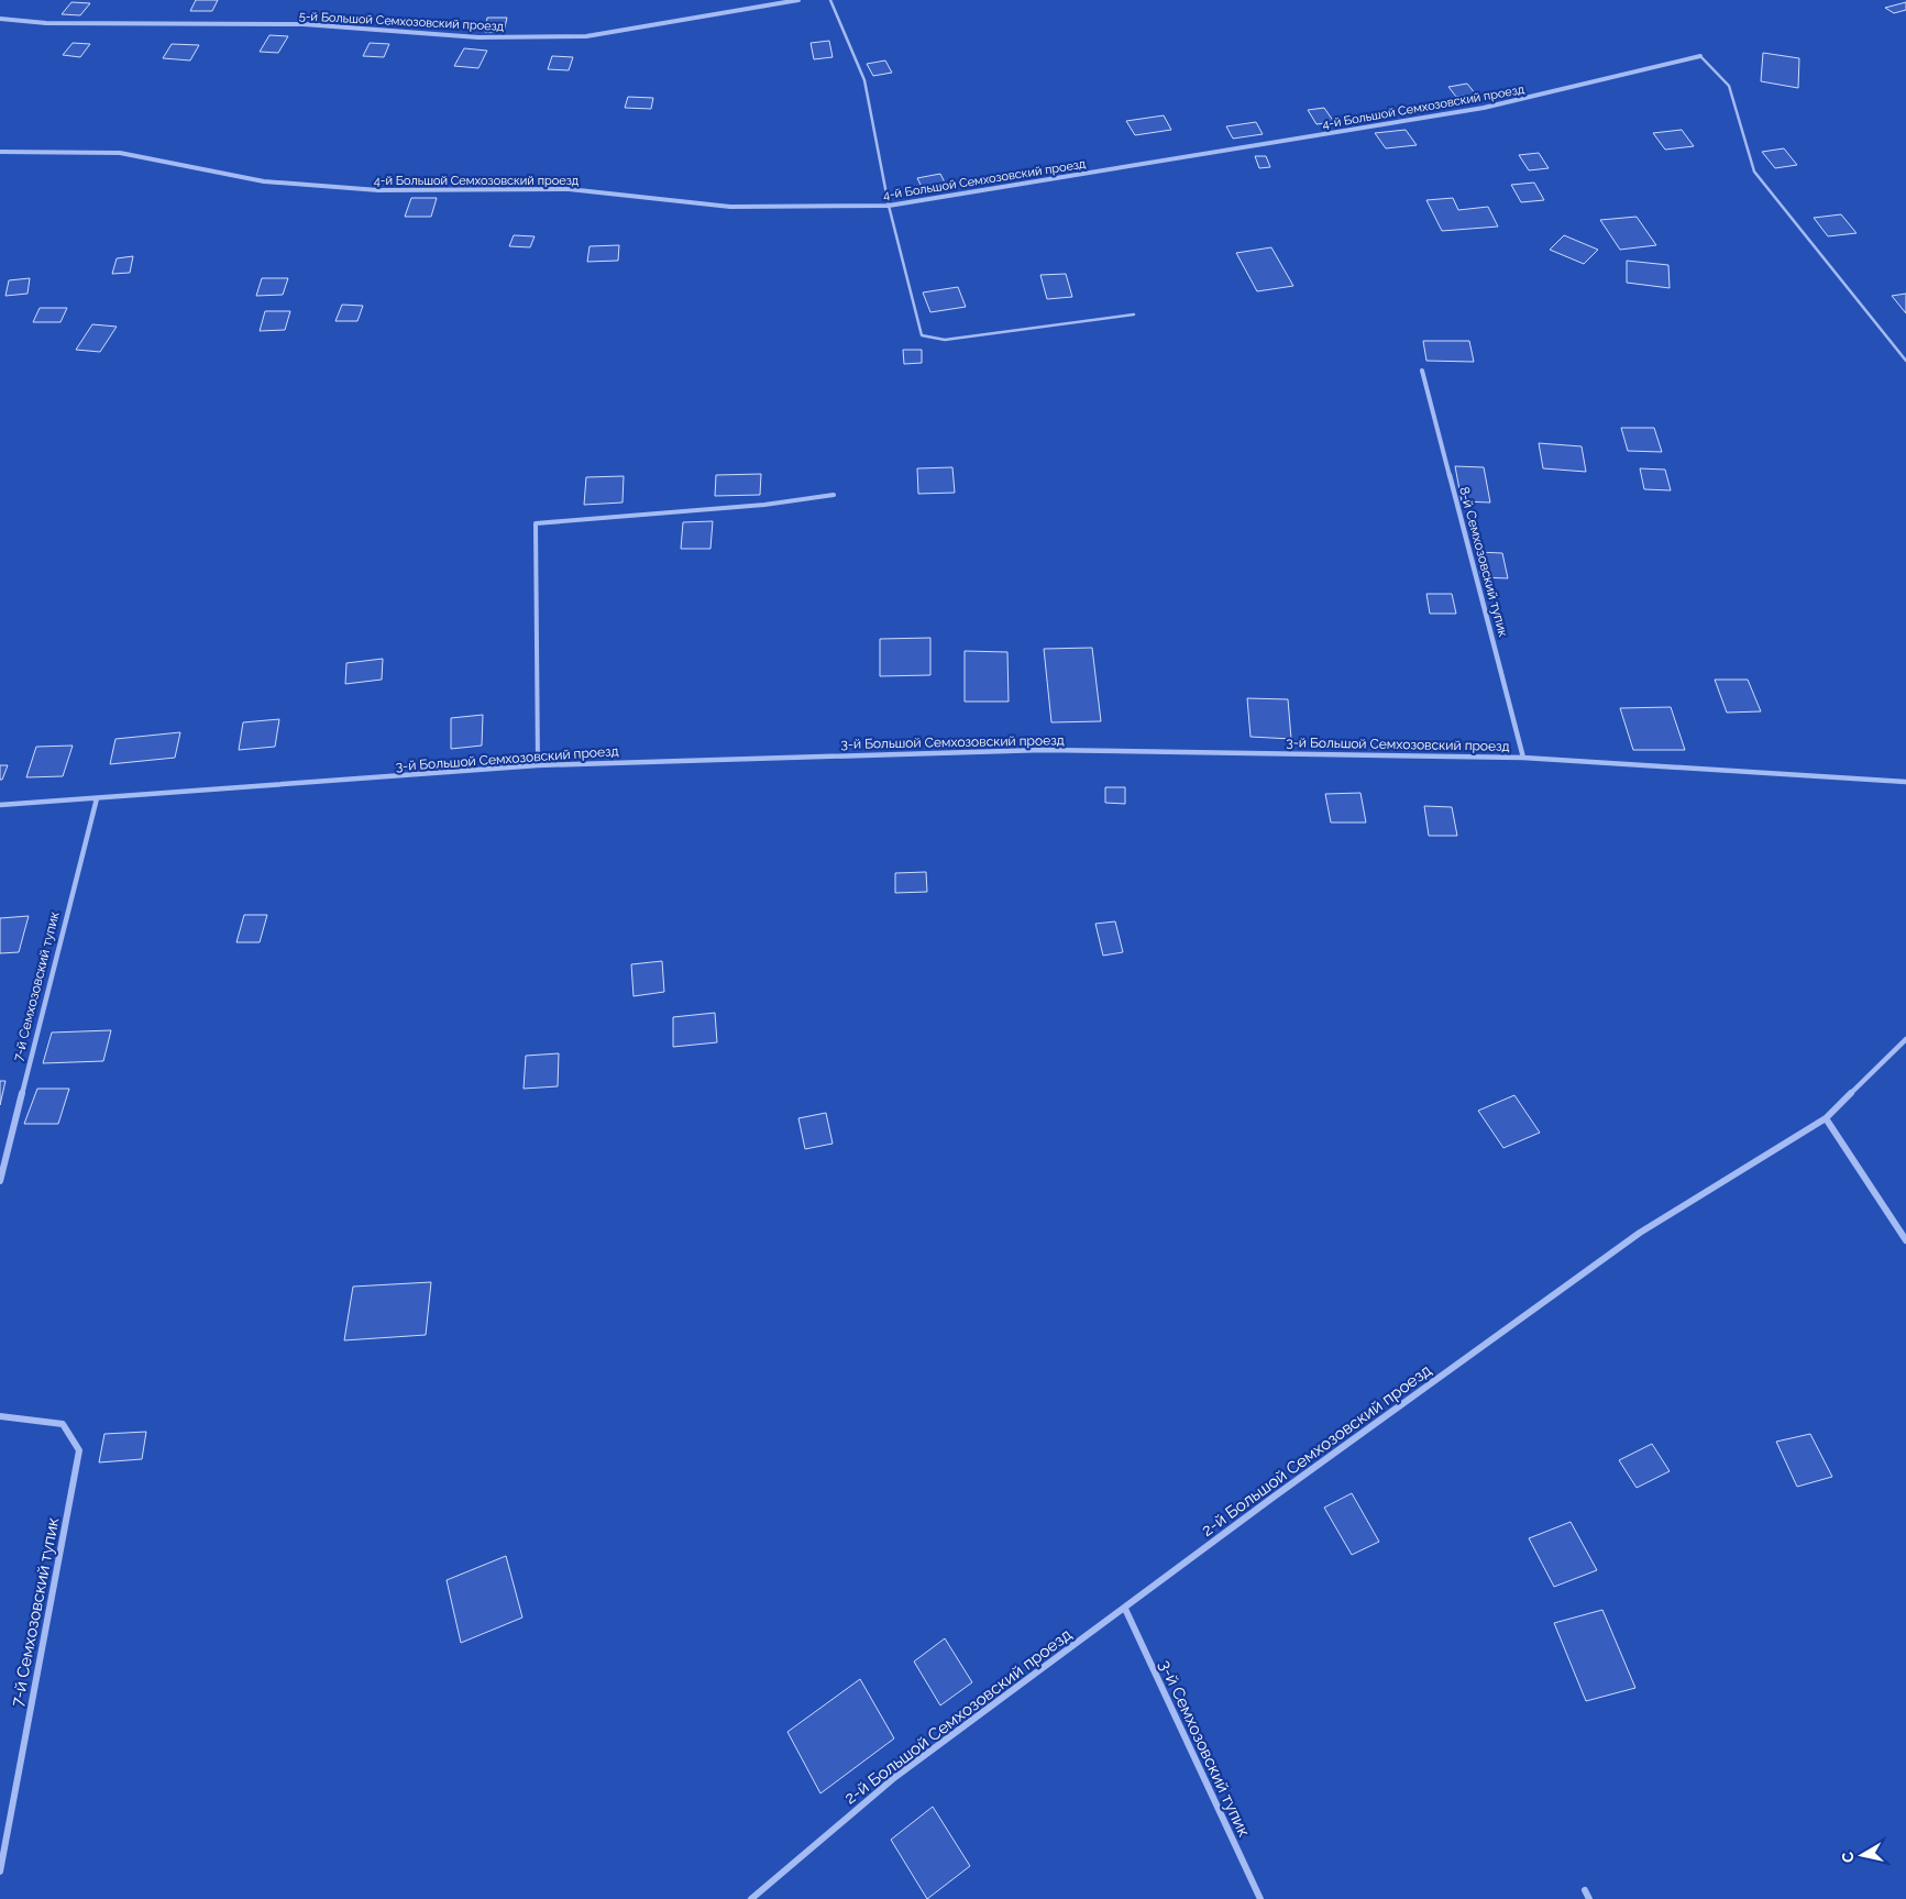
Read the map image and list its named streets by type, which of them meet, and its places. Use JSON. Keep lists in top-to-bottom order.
{
  "streets": {
    "street": [
      "5-й Большой Семхозовский проезд",
      "4-й Большой Семхозовский проезд",
      "8-й Семхозовский тупик",
      "3-й Большой Семхозовский проезд",
      "7-й Семхозовский тупик",
      "2-й Большой Семхозовский проезд",
      "3-й Семхозовский тупик"
    ]
  },
  "crossings": [
    ["8-й Семхозовский тупик", "3-й Большой Семхозовский проезд"],
    ["3-й Большой Семхозовский проезд", "7-й Семхозовский тупик"],
    ["2-й Большой Семхозовский проезд", "3-й Семхозовский тупик"]
  ],
  "north": "left"
}
